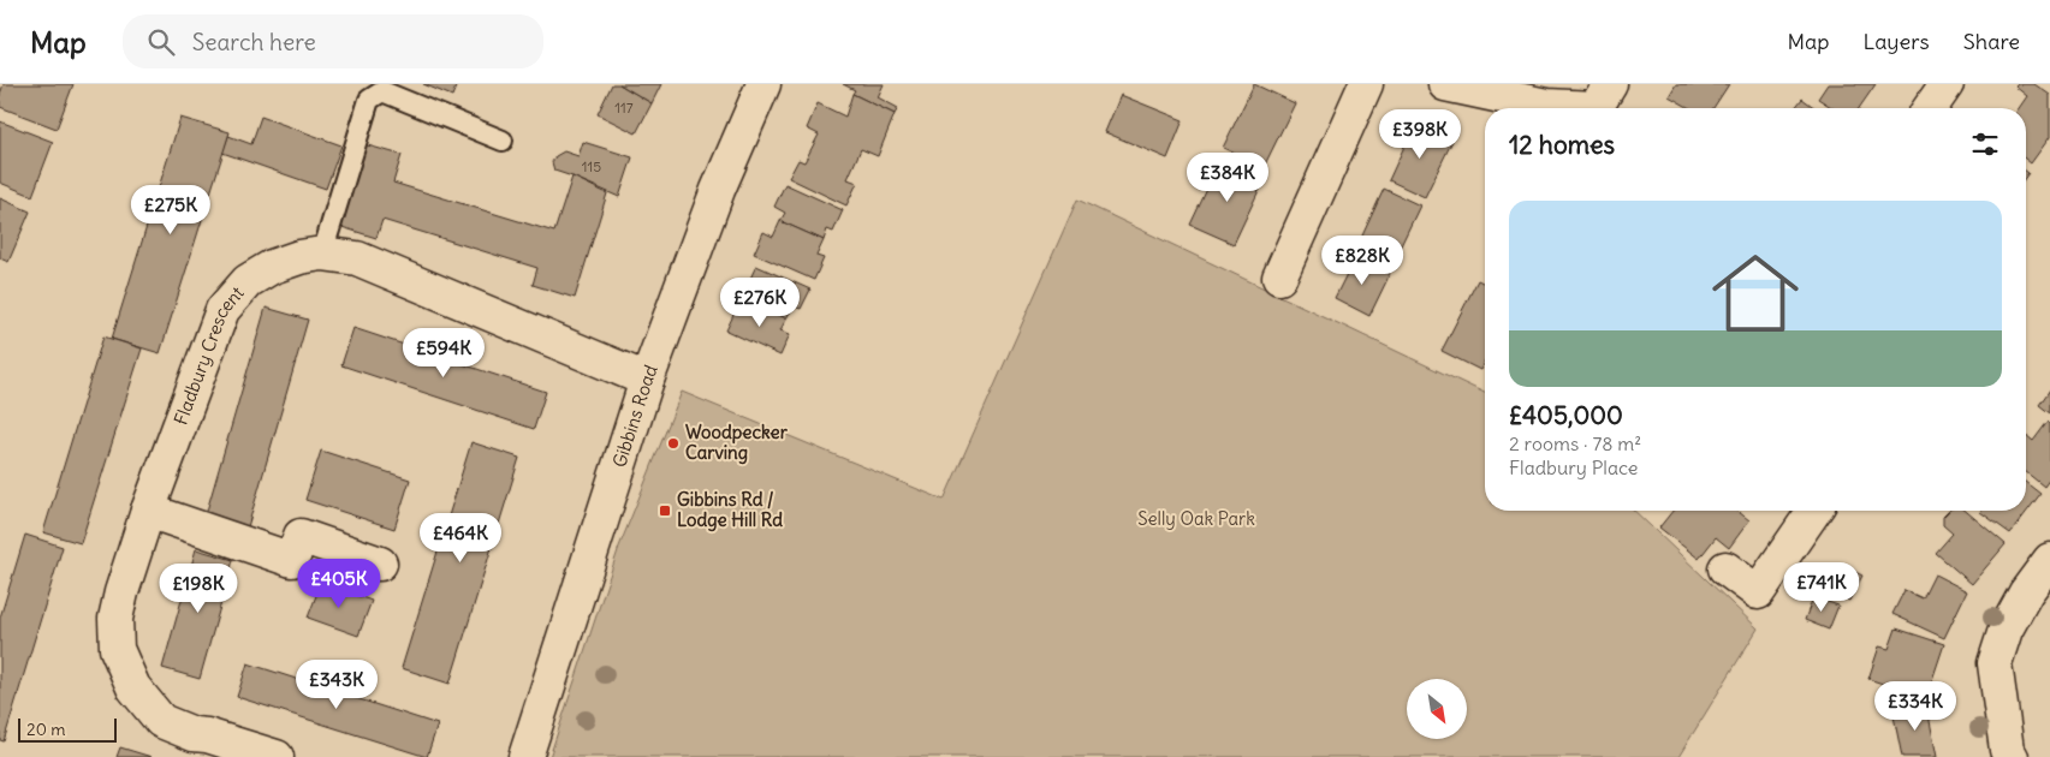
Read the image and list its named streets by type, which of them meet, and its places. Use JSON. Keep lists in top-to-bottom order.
{
  "streets": {
    "street": ["Fladbury Crescent", "Gibbins Road"]
  },
  "crossings": [
    ["Fladbury Crescent", "Gibbins Road"]
  ],
  "parks": ["Selly Oak Park"],
  "places": {
    "other": ["Woodpecker Carving"],
    "transit": ["Gibbins Rd / Lodge Hill Rd"]
  },
  "house_numbers": ["117", "115"],
  "scale_bar": "20 m",
  "north": "bottom right",
  "page": {
    "header": "Map",
    "search": "Search here",
    "nav": ["Map", "Layers", "Share"],
    "heading": "12 homes",
    "price": [
      "£398K",
      "£384K",
      "£275K",
      "£828K",
      "£276K",
      "£594K",
      "£464K",
      "£405K",
      "£741K",
      "£198K",
      "£343K",
      "£334K"
    ],
    "list": [
      {
        "name": "£405,000",
        "note": "2 rooms · 78 m² · Fladbury Place"
      }
    ],
    "scale": "20 m"
  }
}
